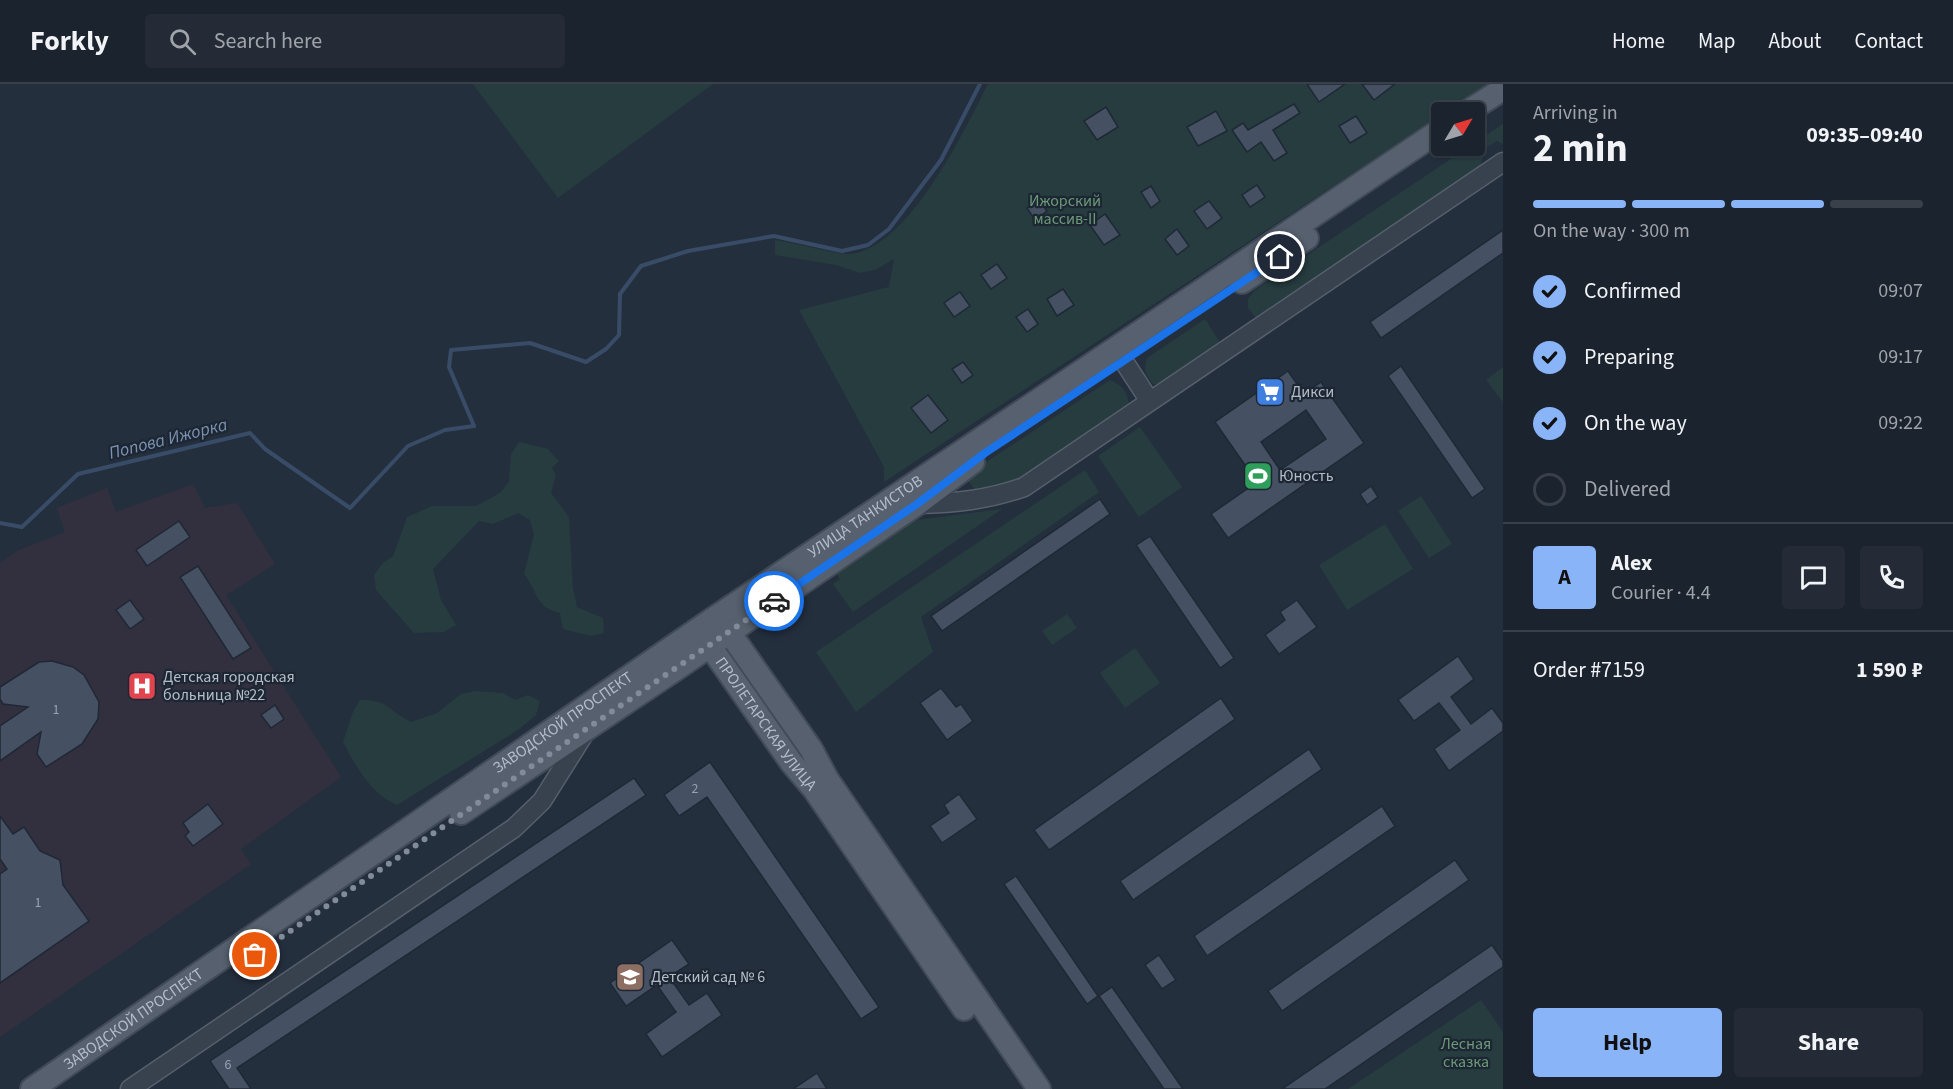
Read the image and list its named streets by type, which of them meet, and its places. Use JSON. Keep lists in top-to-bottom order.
{
  "streets": {
    "main road": ["УЛИЦА ТАНКИСТОВ", "ЗАВОДСКОЙ ПРОСПЕКТ", "ПРОЛЕТАРСКАЯ УЛИЦА"]
  },
  "crossings": [
    ["УЛИЦА ТАНКИСТОВ", "ЗАВОДСКОЙ ПРОСПЕКТ"],
    ["УЛИЦА ТАНКИСТОВ", "ПРОЛЕТАРСКАЯ УЛИЦА"],
    ["ЗАВОДСКОЙ ПРОСПЕКТ", "ПРОЛЕТАРСКАЯ УЛИЦА"]
  ],
  "water": ["Попова Ижорка"],
  "parks": ["Ижорский массив-II", "Лесная сказка"],
  "places": {
    "supermarket": ["Дикси"],
    "sports": ["Юность"],
    "hospital": ["Детская городская больница №22"],
    "school or university": ["Детский сад № 6"]
  },
  "house_numbers": [
    "1",
    "2",
    "1",
    "6"
  ],
  "north": "top right",
  "page": {
    "header": "Forkly",
    "search": "Search here",
    "nav": [
      "Home",
      "Map",
      "About",
      "Contact"
    ],
    "heading": ["2 min", "Arriving in", "09:35–09:40"],
    "panel": [
      "Alex",
      "Courier · 4.4",
      "Order #7159",
      "1 590 ₽"
    ],
    "bar": "On the way · 300 m",
    "list": [
      ["Confirmed", "09:07"],
      ["Preparing", "09:17"],
      ["On the way", "09:22"],
      "Delivered"
    ],
    "round": "A",
    "buttons": ["Help", "Share"]
  }
}
